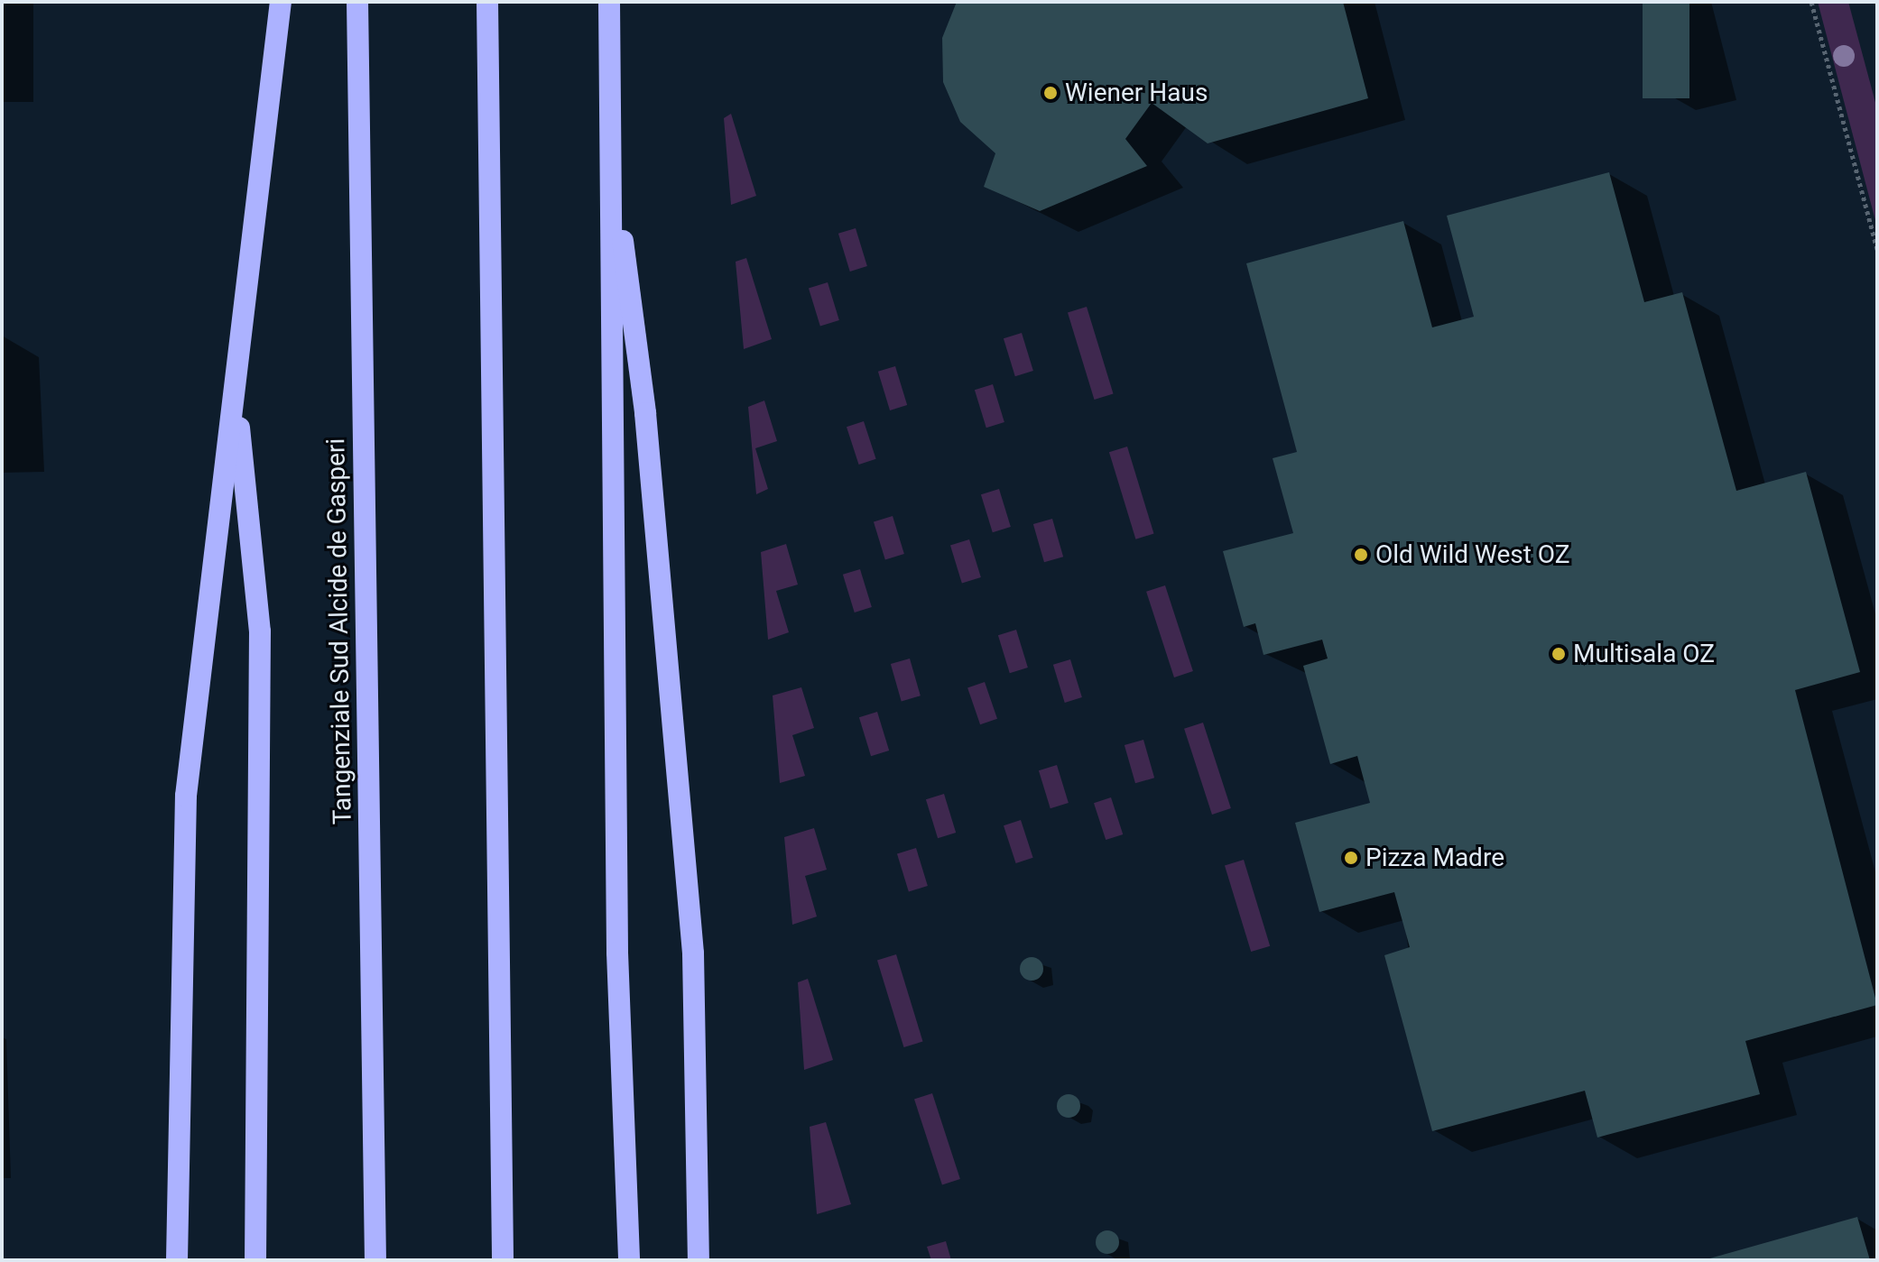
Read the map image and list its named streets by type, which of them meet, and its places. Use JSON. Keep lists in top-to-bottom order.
{
  "streets": {
    "highway": ["Tangenziale Sud Alcide de Gasperi"]
  },
  "places": [
    "Wiener Haus",
    "Old Wild West OZ",
    "Multisala OZ",
    "Pizza Madre"
  ]
}
